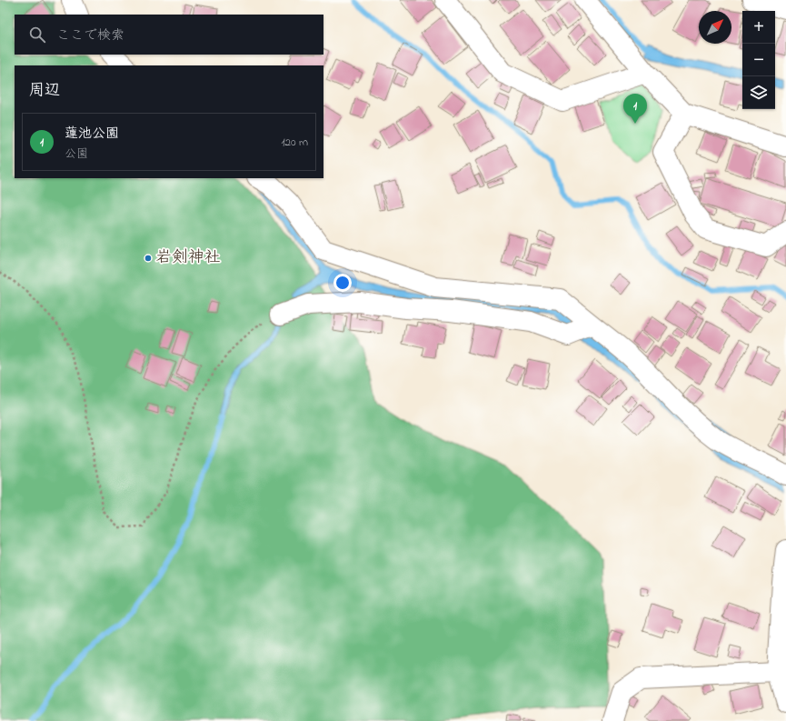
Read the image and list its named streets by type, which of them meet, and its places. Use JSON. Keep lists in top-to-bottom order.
{
  "places": ["岩剣神社"],
  "north": "top right",
  "page": {
    "map_buttons": ["+", "−"],
    "search": "ここで検索",
    "heading": "周辺",
    "pins": "1",
    "list": [
      {
        "mark": "1",
        "name": "蓮池公園",
        "note": "公園",
        "value": "120 m"
      }
    ]
  }
}
